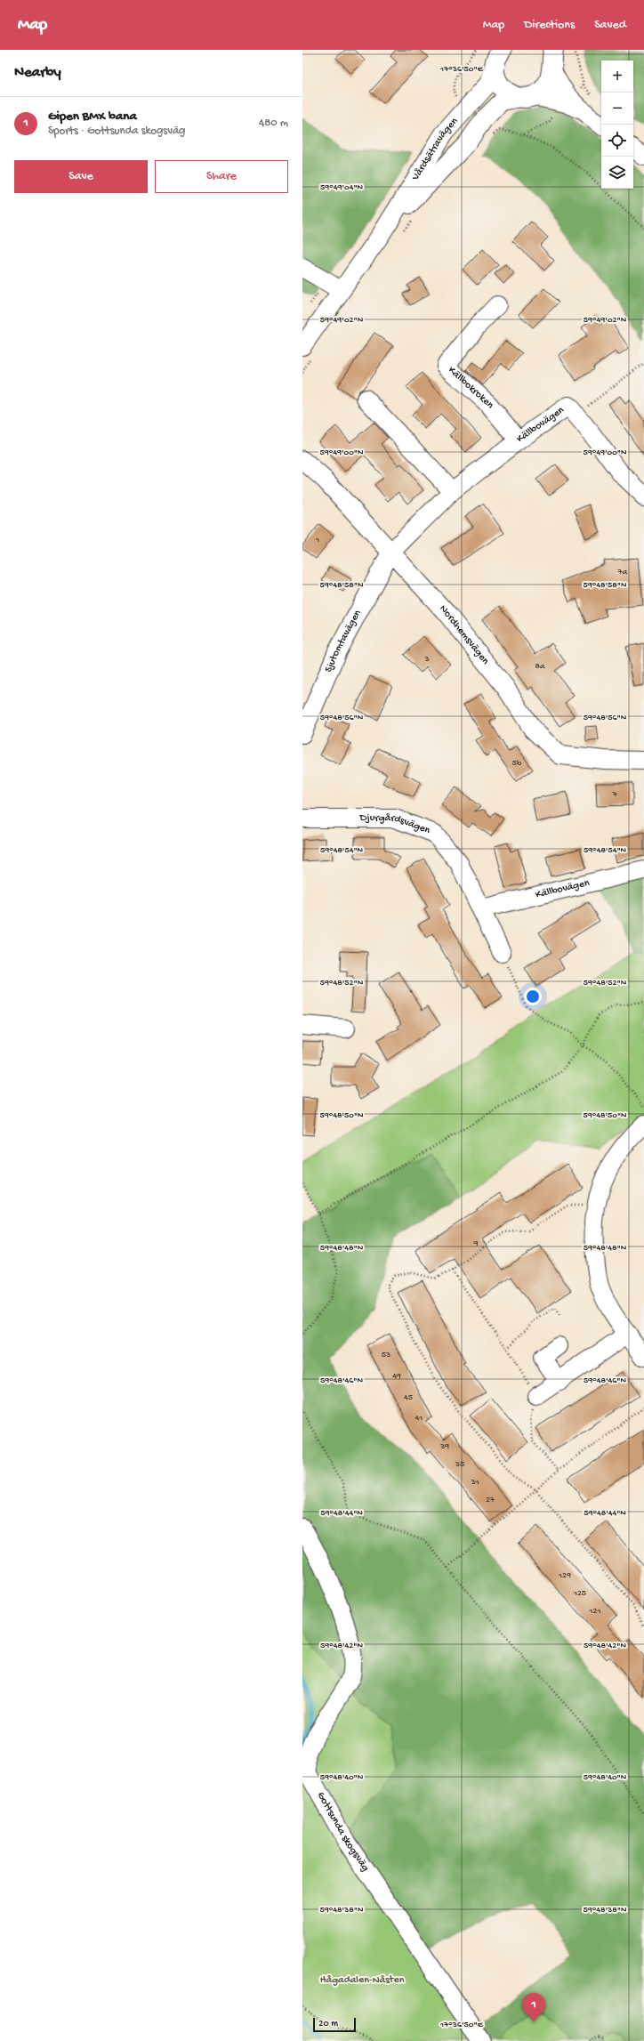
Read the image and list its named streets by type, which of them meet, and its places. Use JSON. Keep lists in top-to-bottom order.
{
  "streets": {
    "street": [
      "Vårdsätravägen",
      "Källbokroken",
      "Källbovägen",
      "Nordhemsvägen",
      "Sjutomtavägen",
      "Djurgårdsvägen",
      "Gottsunda skogsväg"
    ]
  },
  "crossings": [
    ["Källbokroken", "Källbovägen"],
    ["Källbovägen", "Nordhemsvägen"],
    ["Källbovägen", "Sjutomtavägen"],
    ["Källbovägen", "Djurgårdsvägen"],
    ["Nordhemsvägen", "Sjutomtavägen"]
  ],
  "parks": ["Hågadalen-Nåsten"],
  "house_numbers": [
    "1",
    "7a",
    "3",
    "8a",
    "5b",
    "7",
    "9",
    "53",
    "49",
    "45",
    "41",
    "39",
    "35",
    "31",
    "27",
    "129",
    "125",
    "121"
  ],
  "scale_bar": "20 m",
  "page": {
    "header": "Map",
    "nav": ["Map", "Directions", "Saved"],
    "heading": "Nearby",
    "map_buttons": ["+", "−"],
    "list": [
      {
        "mark": "1",
        "name": "Gipen BMX bana",
        "note": "Sports · Gottsunda skogsväg",
        "value": "480 m"
      }
    ],
    "buttons": ["Save", "Share"],
    "pins": "1",
    "scale": "20 m"
  },
  "coordinates": [
    "17°36'50\"E",
    "59°49'04\"N",
    "59°49'02\"N",
    "59°49'00\"N",
    "59°48'58\"N",
    "59°48'56\"N",
    "59°48'54\"N",
    "59°48'52\"N",
    "59°48'50\"N",
    "59°48'48\"N",
    "59°48'46\"N",
    "59°48'44\"N",
    "59°48'42\"N",
    "59°48'40\"N",
    "59°48'38\"N"
  ]
}
